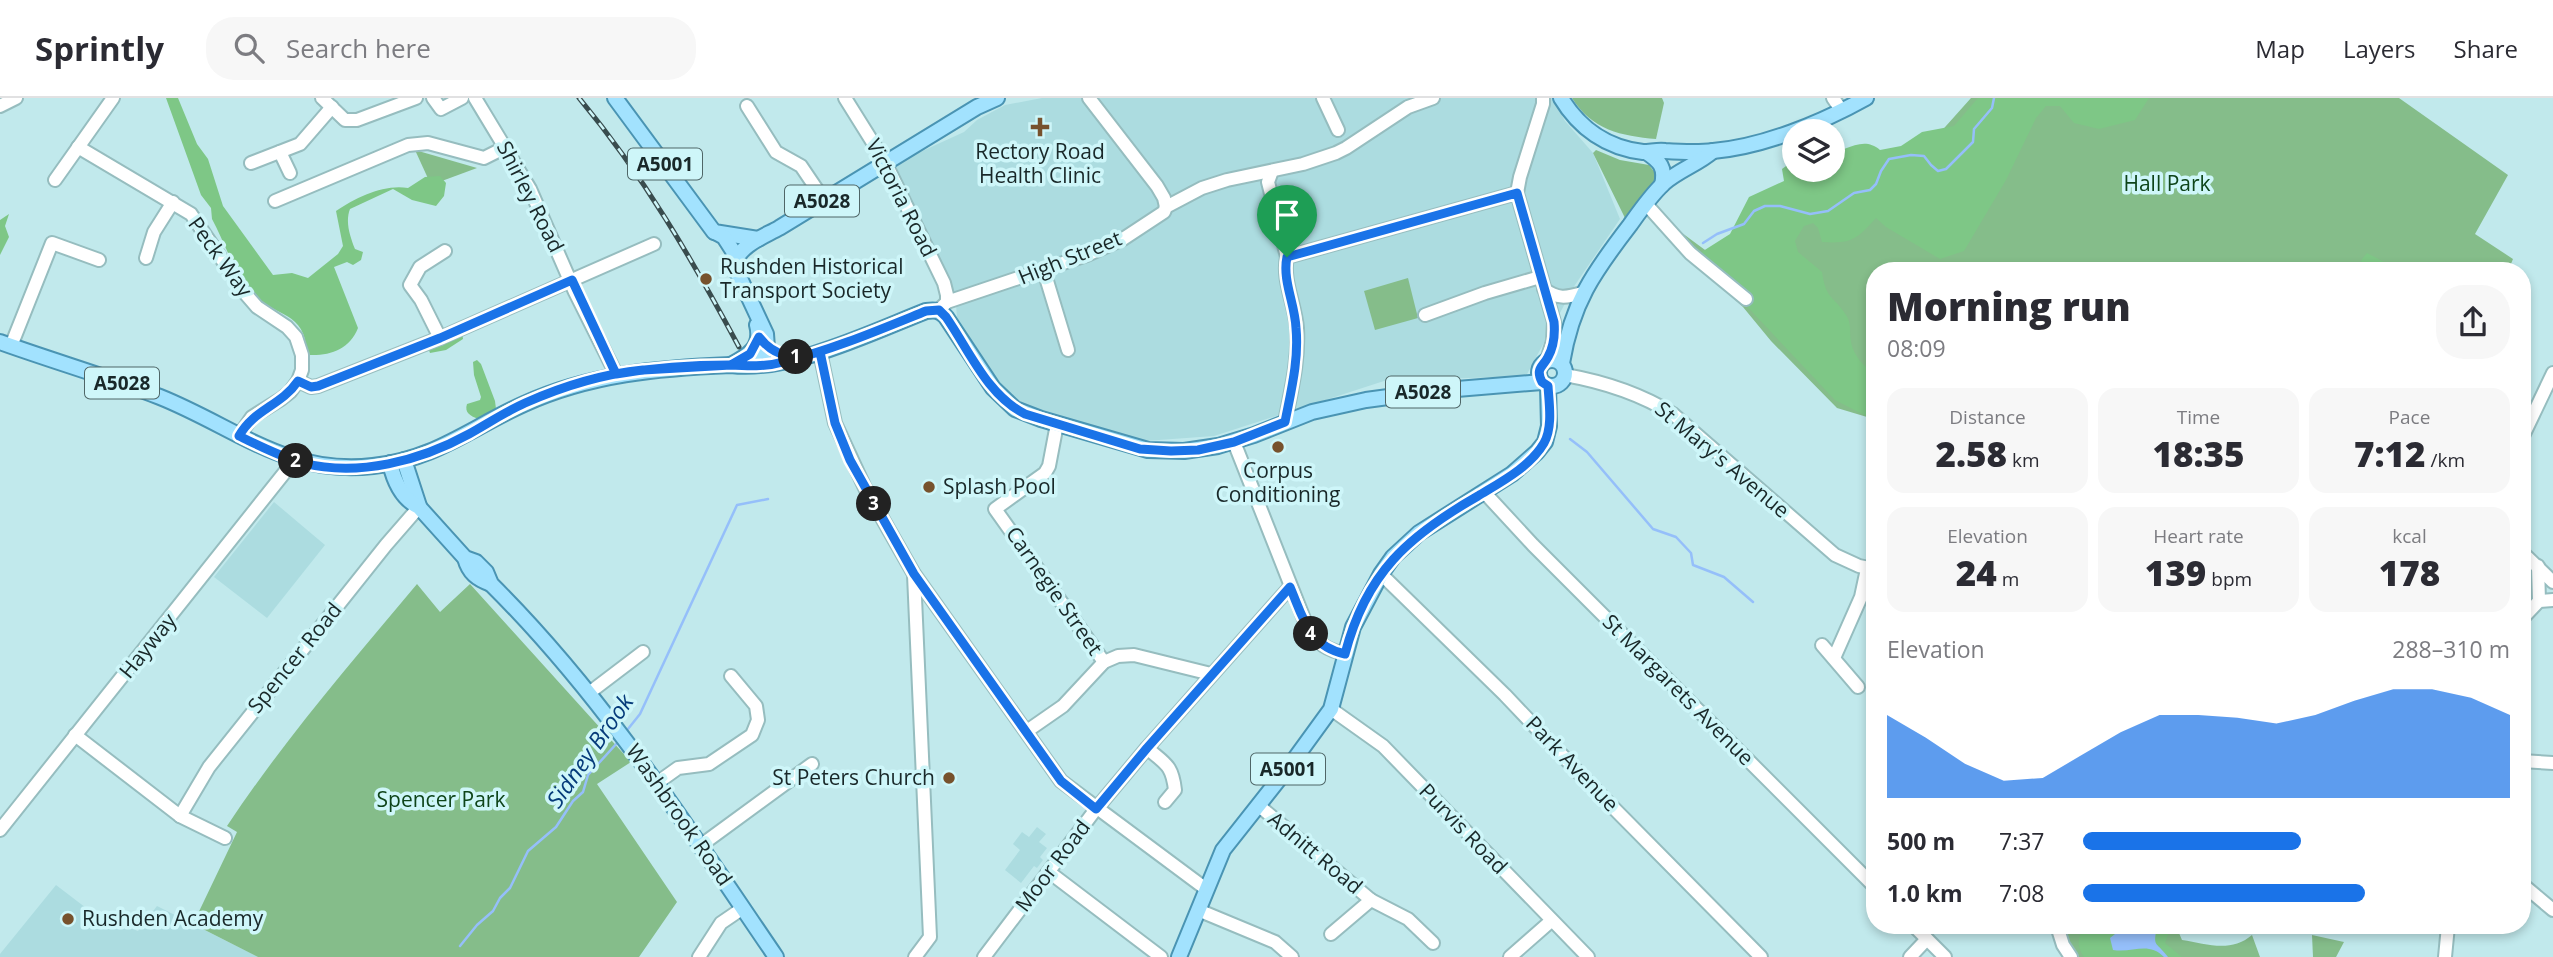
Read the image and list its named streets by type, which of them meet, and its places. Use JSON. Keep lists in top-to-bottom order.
{
  "streets": {
    "main road": [
      "A5001",
      "A5028",
      "High Street",
      "Washbrook Road"
    ],
    "street": [
      "Shirley Road",
      "Victoria Road",
      "Peck Way",
      "St Mary's Avenue",
      "Carnegie Street",
      "Hayway",
      "Spencer Road",
      "St Margarets Avenue",
      "Park Avenue",
      "Purvis Road",
      "Adnitt Road",
      "Moor Road"
    ]
  },
  "crossings": [
    ["A5001", "A5028"],
    ["A5001", "St Margarets Avenue"],
    ["A5001", "Park Avenue"],
    ["A5001", "Purvis Road"],
    ["A5001", "Adnitt Road"],
    ["Shirley Road", "A5028"],
    ["Victoria Road", "A5028"],
    ["Victoria Road", "High Street"],
    ["A5028", "High Street"],
    ["A5028", "St Mary's Avenue"],
    ["A5028", "Carnegie Street"],
    ["A5028", "Hayway"],
    ["A5028", "Washbrook Road"],
    ["Spencer Road", "Washbrook Road"]
  ],
  "water": ["Sidney Brook"],
  "parks": ["Hall Park", "Spencer Park"],
  "places": {
    "health": ["Rectory Road Health Clinic"],
    "other": [
      "Rushden Historical Transport Society",
      "Corpus Conditioning",
      "Splash Pool",
      "St Peters Church",
      "Rushden Academy"
    ]
  },
  "page": {
    "header": "Sprintly",
    "search": "Search here",
    "nav": ["Map", "Layers", "Share"],
    "heading": ["Morning run", "08:09"],
    "pins": [
      "1",
      "2",
      "3",
      "4"
    ],
    "stats": [
      ["Distance", "2.58 km"],
      ["Time", "18:35"],
      ["Pace", "7:12 /km"],
      ["Elevation", "24 m"],
      ["Heart rate", "139 bpm"],
      ["kcal", "178"]
    ],
    "chart": ["Elevation", "288–310 m"],
    "list": [
      {
        "name": "500 m",
        "note": "7:37"
      },
      {
        "name": "1.0 km",
        "note": "7:08"
      }
    ]
  }
}
